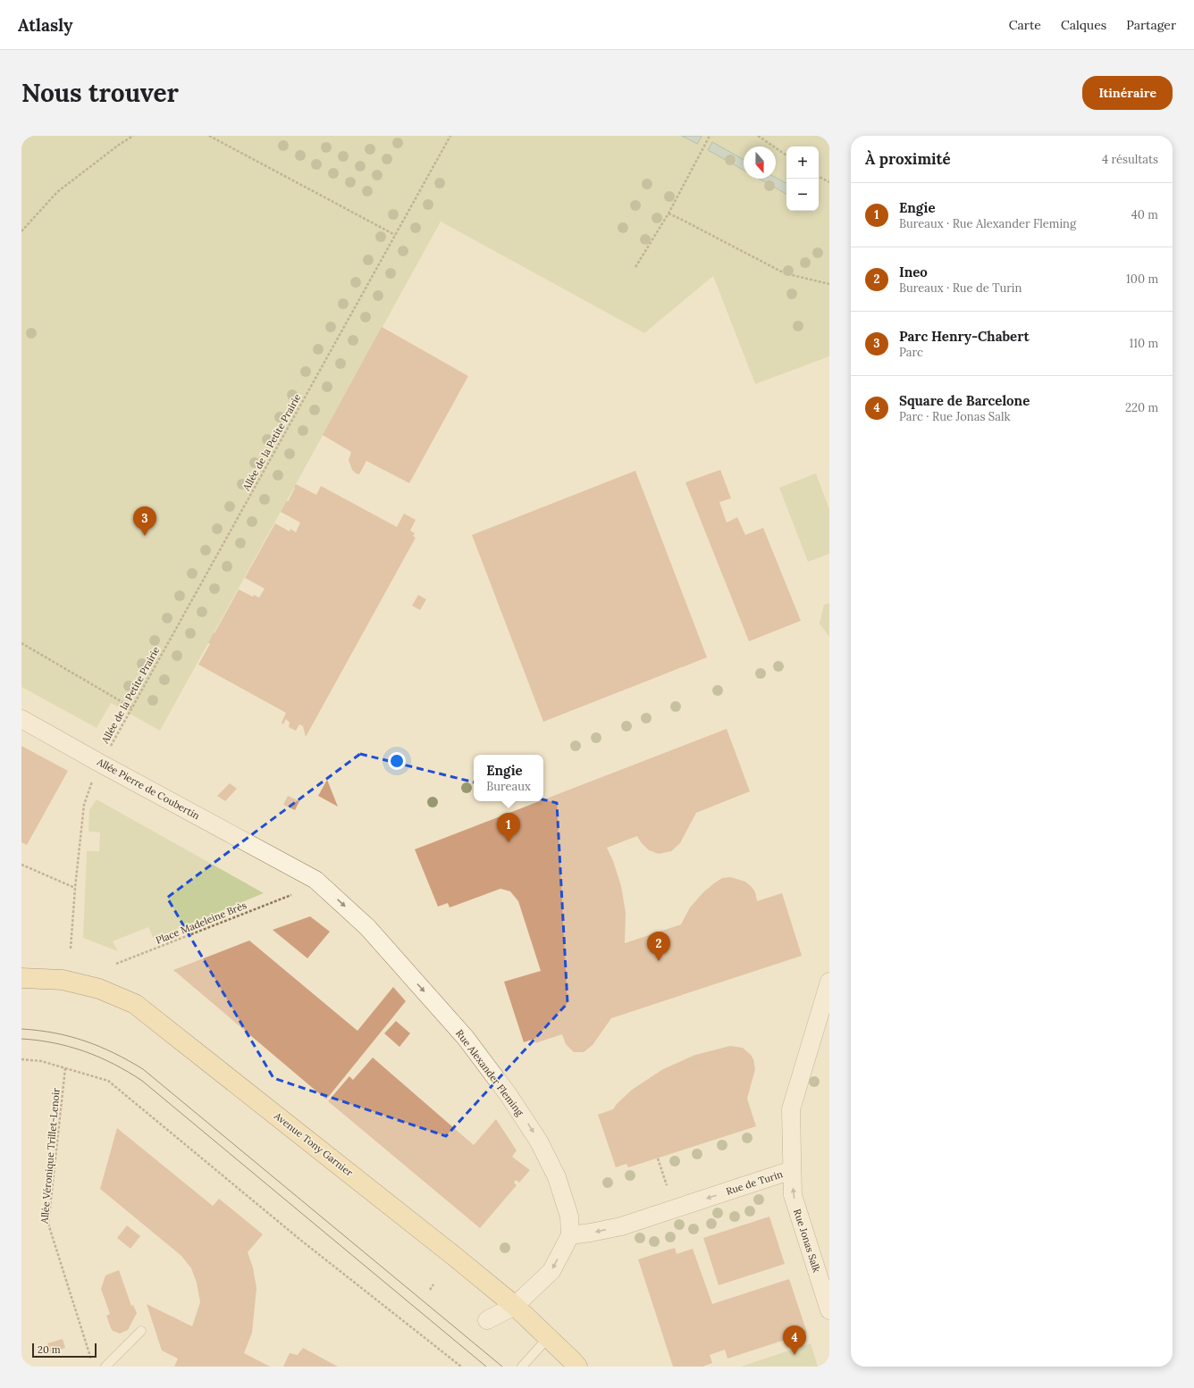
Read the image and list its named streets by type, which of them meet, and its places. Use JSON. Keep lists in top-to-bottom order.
{
  "streets": {
    "main road": ["Avenue Tony Garnier"],
    "street": [
      "Allée Pierre de Coubertin",
      "Rue Alexander Fleming",
      "Rue de Turin",
      "Rue Jonas Salk"
    ],
    "path": ["Allée de la Petite Prairie", "Place Madeleine Brès", "Allée Véronique Trillet-Lenoir"]
  },
  "crossings": [
    ["Allée Pierre de Coubertin", "Rue Alexander Fleming"],
    ["Rue Alexander Fleming", "Rue de Turin"],
    ["Rue de Turin", "Rue Jonas Salk"]
  ],
  "one_way": ["Rue Alexander Fleming", "Rue de Turin", "Rue Jonas Salk"],
  "scale_bar": "20 m",
  "north": "bottom",
  "page": {
    "header": "Atlasly",
    "nav": ["Carte", "Calques", "Partager"],
    "buttons": "Itinéraire",
    "title": "Nous trouver",
    "heading": ["À proximité", "4 résultats"],
    "map_buttons": ["+", "−"],
    "list": [
      {
        "mark": "1",
        "name": "Engie",
        "note": "Bureaux · Rue Alexander Fleming",
        "value": "40 m"
      },
      {
        "mark": "2",
        "name": "Ineo",
        "note": "Bureaux · Rue de Turin",
        "value": "100 m"
      },
      {
        "mark": "3",
        "name": "Parc Henry-Chabert",
        "note": "Parc",
        "value": "110 m"
      },
      {
        "mark": "4",
        "name": "Square de Barcelone",
        "note": "Parc · Rue Jonas Salk",
        "value": "220 m"
      }
    ],
    "pins": [
      "3",
      "1",
      "2",
      "4"
    ],
    "popup": ["Engie", "Bureaux"],
    "scale": "20 m"
  }
}
